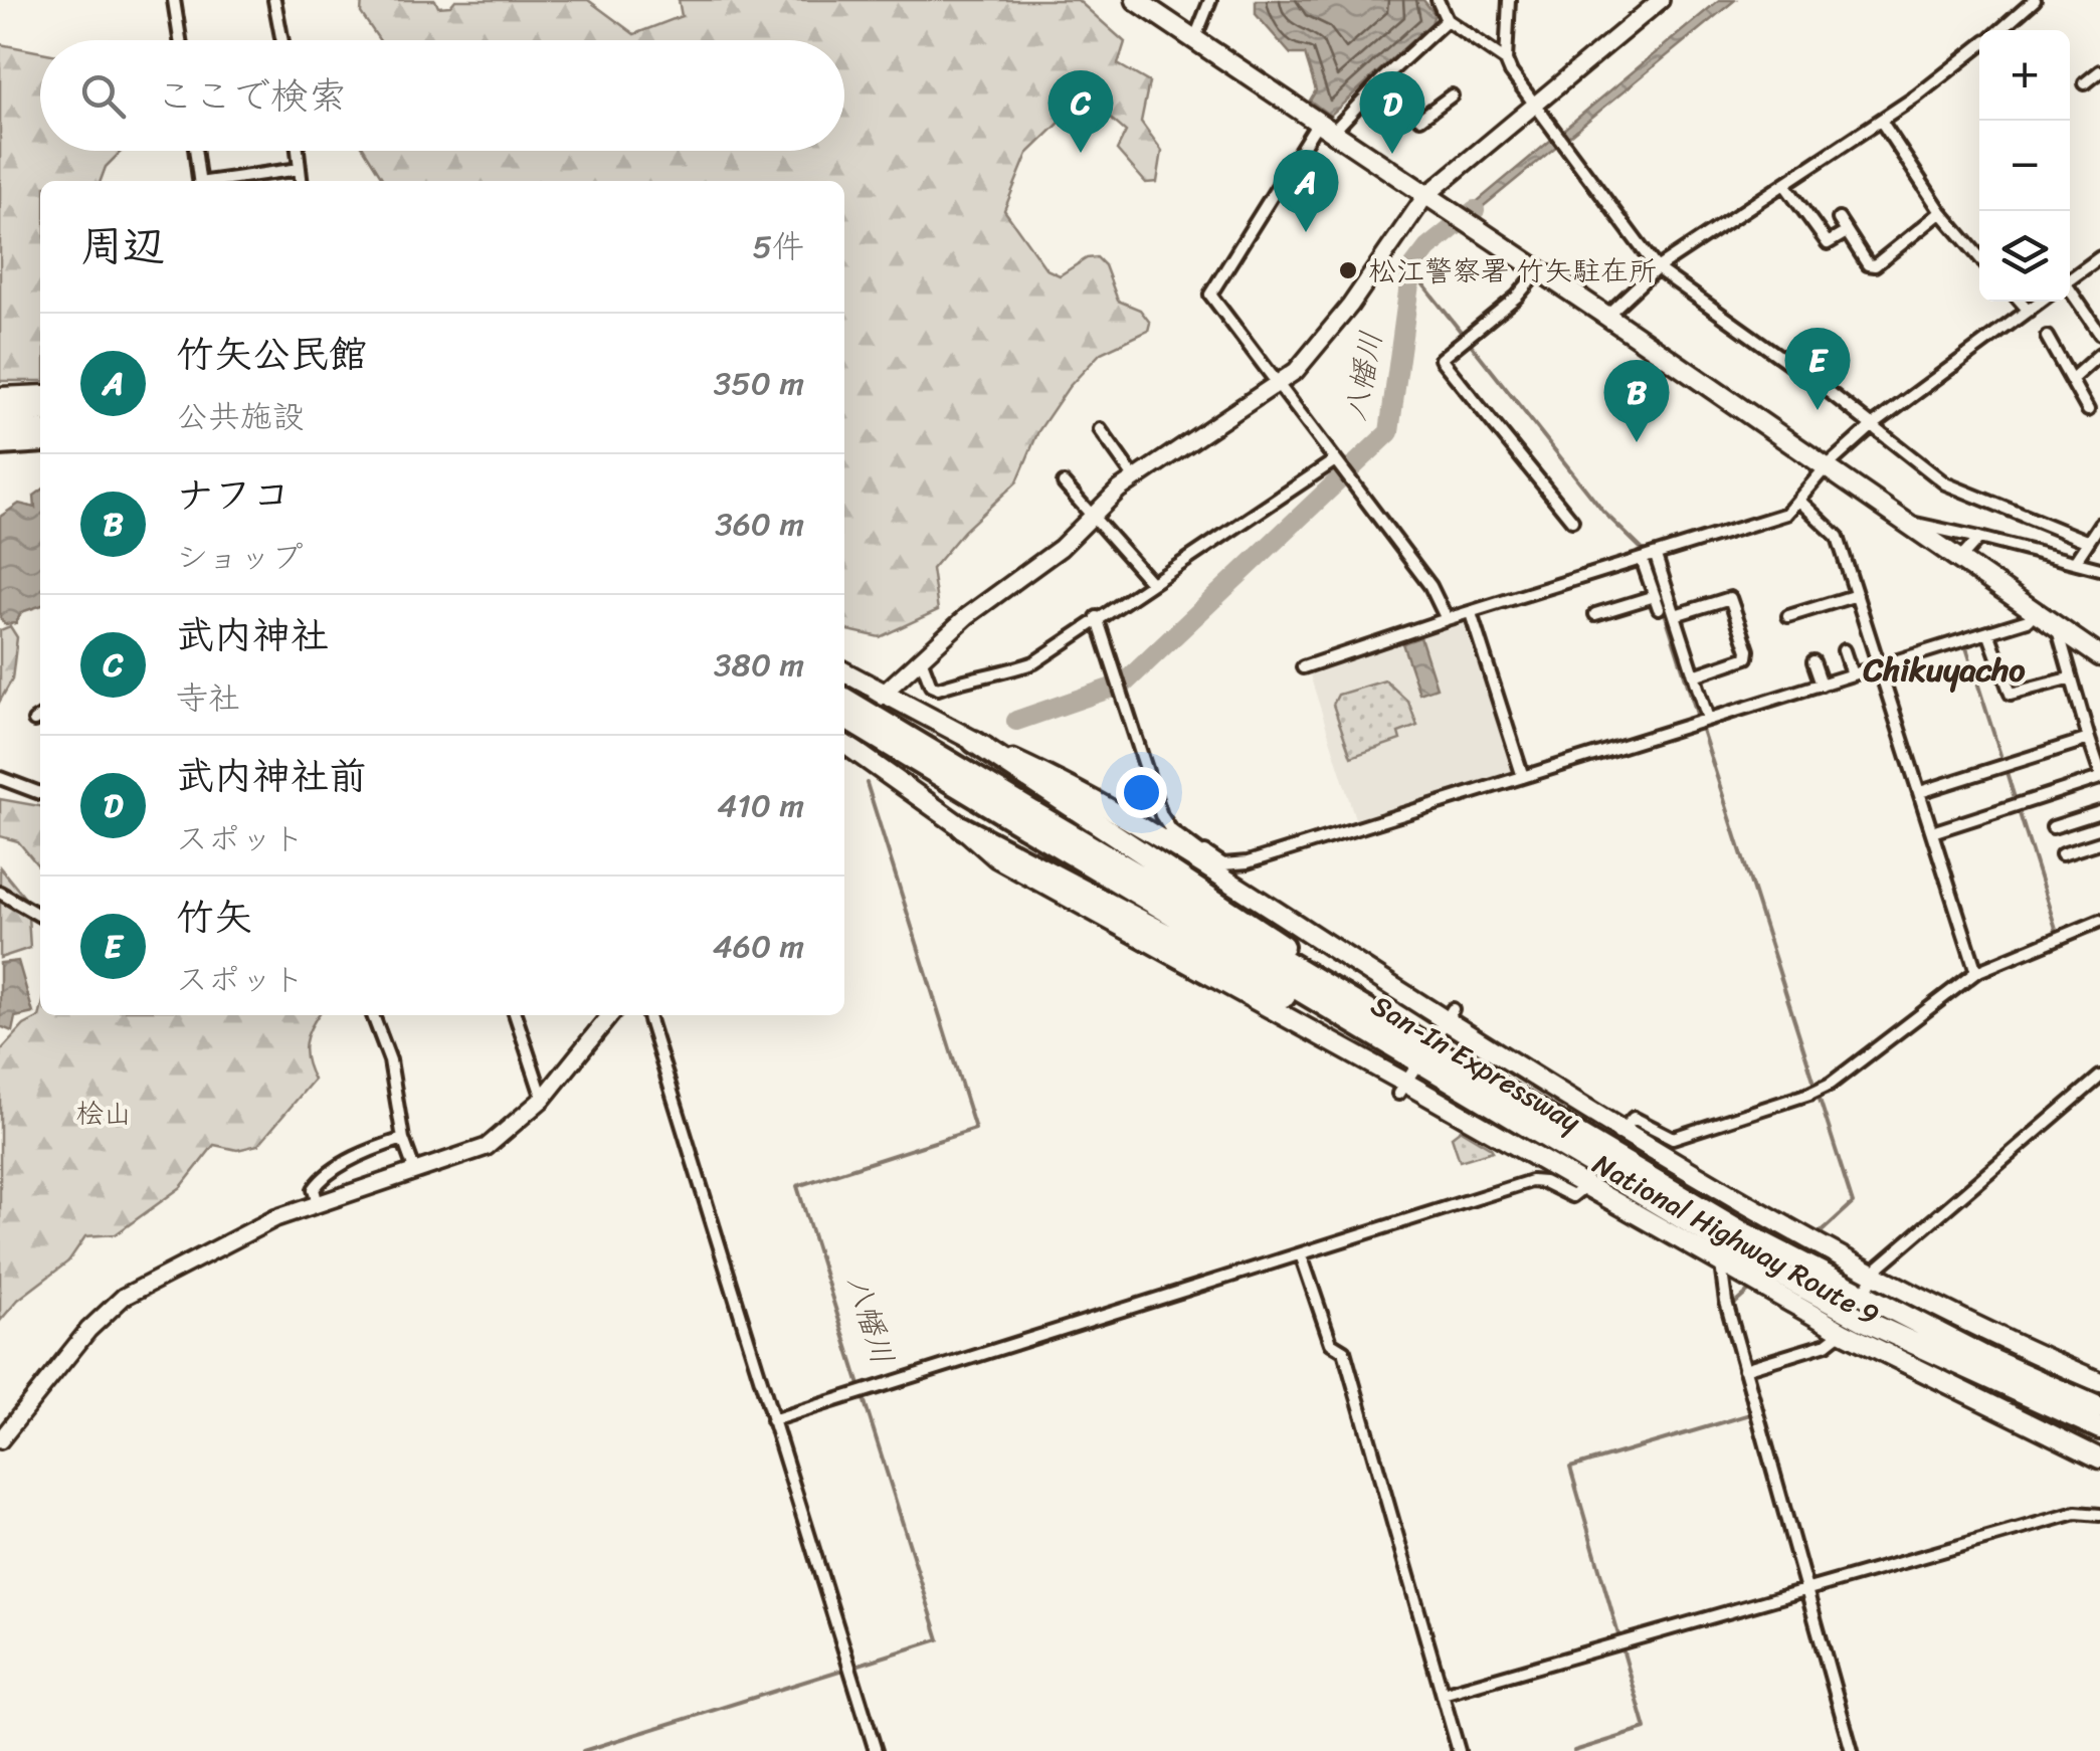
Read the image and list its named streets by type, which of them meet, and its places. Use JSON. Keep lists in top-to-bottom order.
{
  "streets": {
    "highway": ["San-In Expressway", "National Highway Route 9"]
  },
  "districts": ["Chikuyacho"],
  "water": ["八幡川"],
  "parks": ["桧山"],
  "places": ["松江警察署 竹矢駐在所"],
  "page": {
    "map_buttons": ["+", "−"],
    "search": "ここで検索",
    "pins": [
      "C",
      "D",
      "A",
      "E",
      "B"
    ],
    "heading": ["周辺", "5件"],
    "list": [
      {
        "mark": "A",
        "name": "竹矢公民館",
        "note": "公共施設",
        "value": "350 m"
      },
      {
        "mark": "B",
        "name": "ナフコ",
        "note": "ショップ",
        "value": "360 m"
      },
      {
        "mark": "C",
        "name": "武内神社",
        "note": "寺社",
        "value": "380 m"
      },
      {
        "mark": "D",
        "name": "武内神社前",
        "note": "スポット",
        "value": "410 m"
      },
      {
        "mark": "E",
        "name": "竹矢",
        "note": "スポット",
        "value": "460 m"
      }
    ]
  }
}
